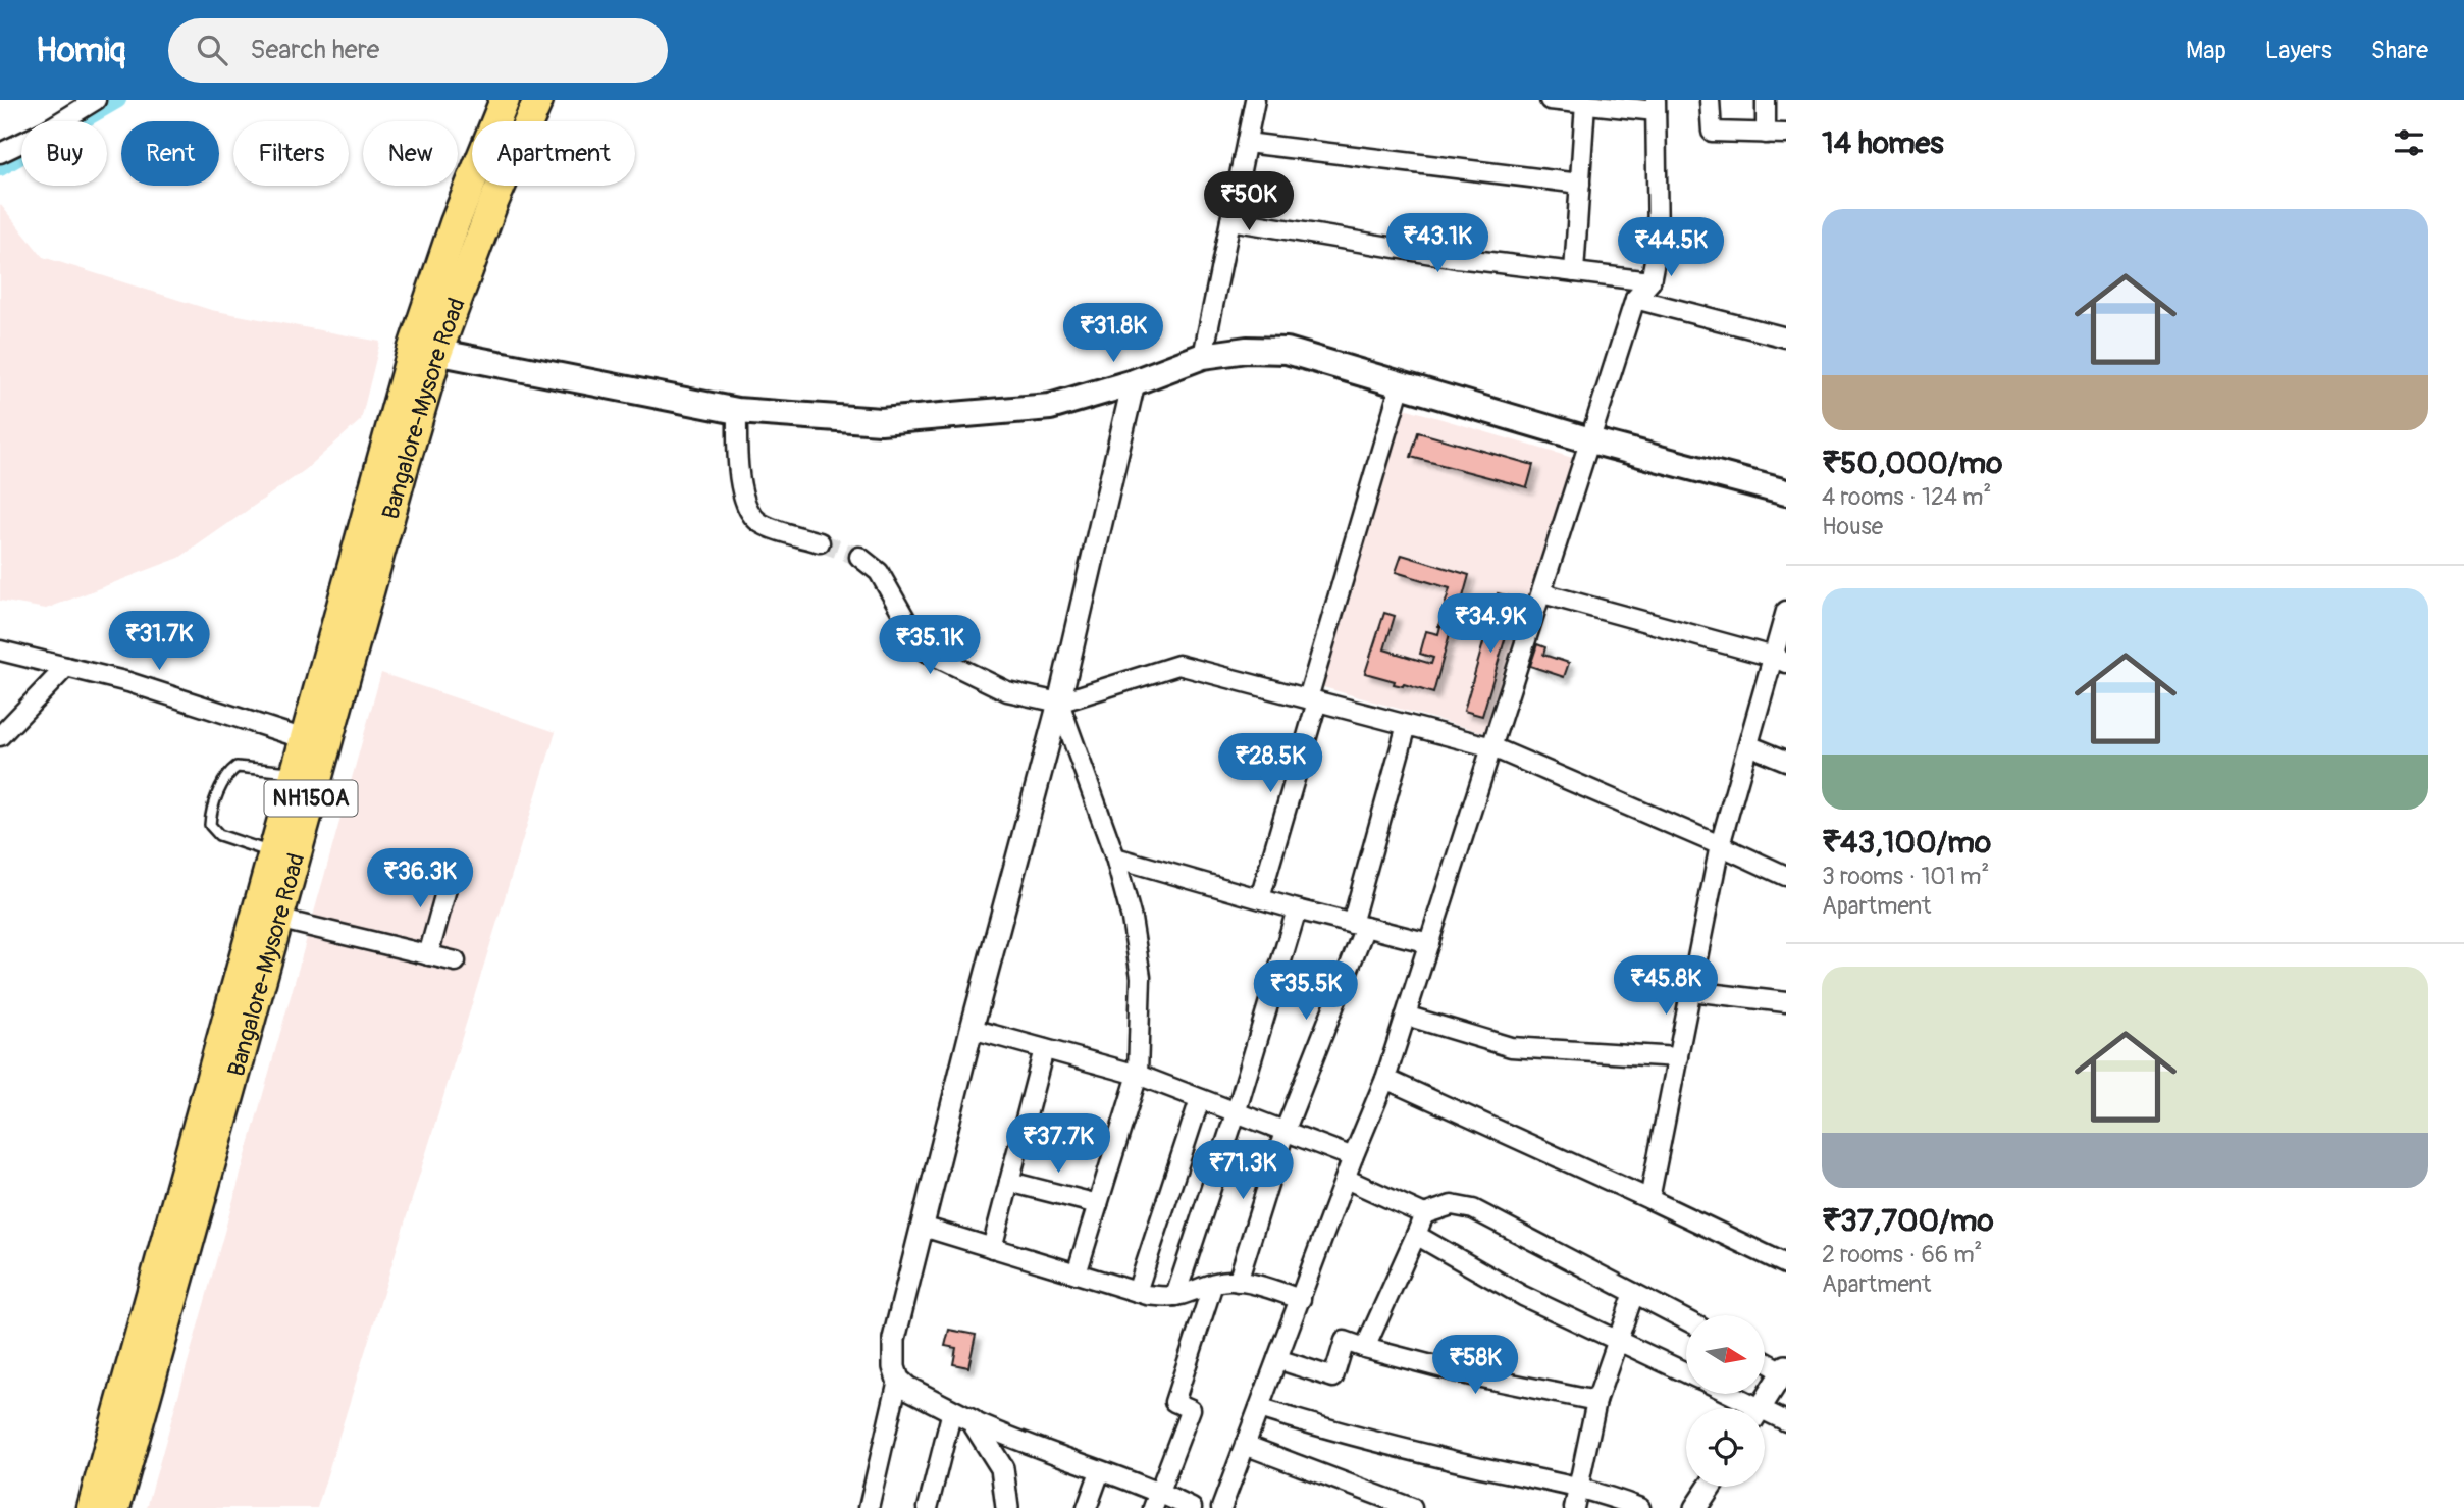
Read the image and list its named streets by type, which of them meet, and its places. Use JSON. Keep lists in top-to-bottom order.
{
  "streets": {
    "highway": ["Bangalore-Mysore Road", "NH150A"]
  },
  "north": "right",
  "page": {
    "header": "Homiq",
    "search": "Search here",
    "nav": ["Map", "Layers", "Share"],
    "heading": "14 homes",
    "chip": [
      "Buy",
      "Rent",
      "Filters",
      "New",
      "Apartment"
    ],
    "price": [
      "₹50K",
      "₹43.1K",
      "₹44.5K",
      "₹31.8K",
      "₹34.9K",
      "₹31.7K",
      "₹35.1K",
      "₹28.5K",
      "₹36.3K",
      "₹45.8K",
      "₹35.5K",
      "₹37.7K",
      "₹71.3K",
      "₹58K"
    ],
    "list": [
      {
        "name": "₹50,000/mo",
        "note": "4 rooms · 124 m² · House"
      },
      {
        "name": "₹43,100/mo",
        "note": "3 rooms · 101 m² · Apartment"
      },
      {
        "name": "₹37,700/mo",
        "note": "2 rooms · 66 m² · Apartment"
      }
    ]
  }
}
